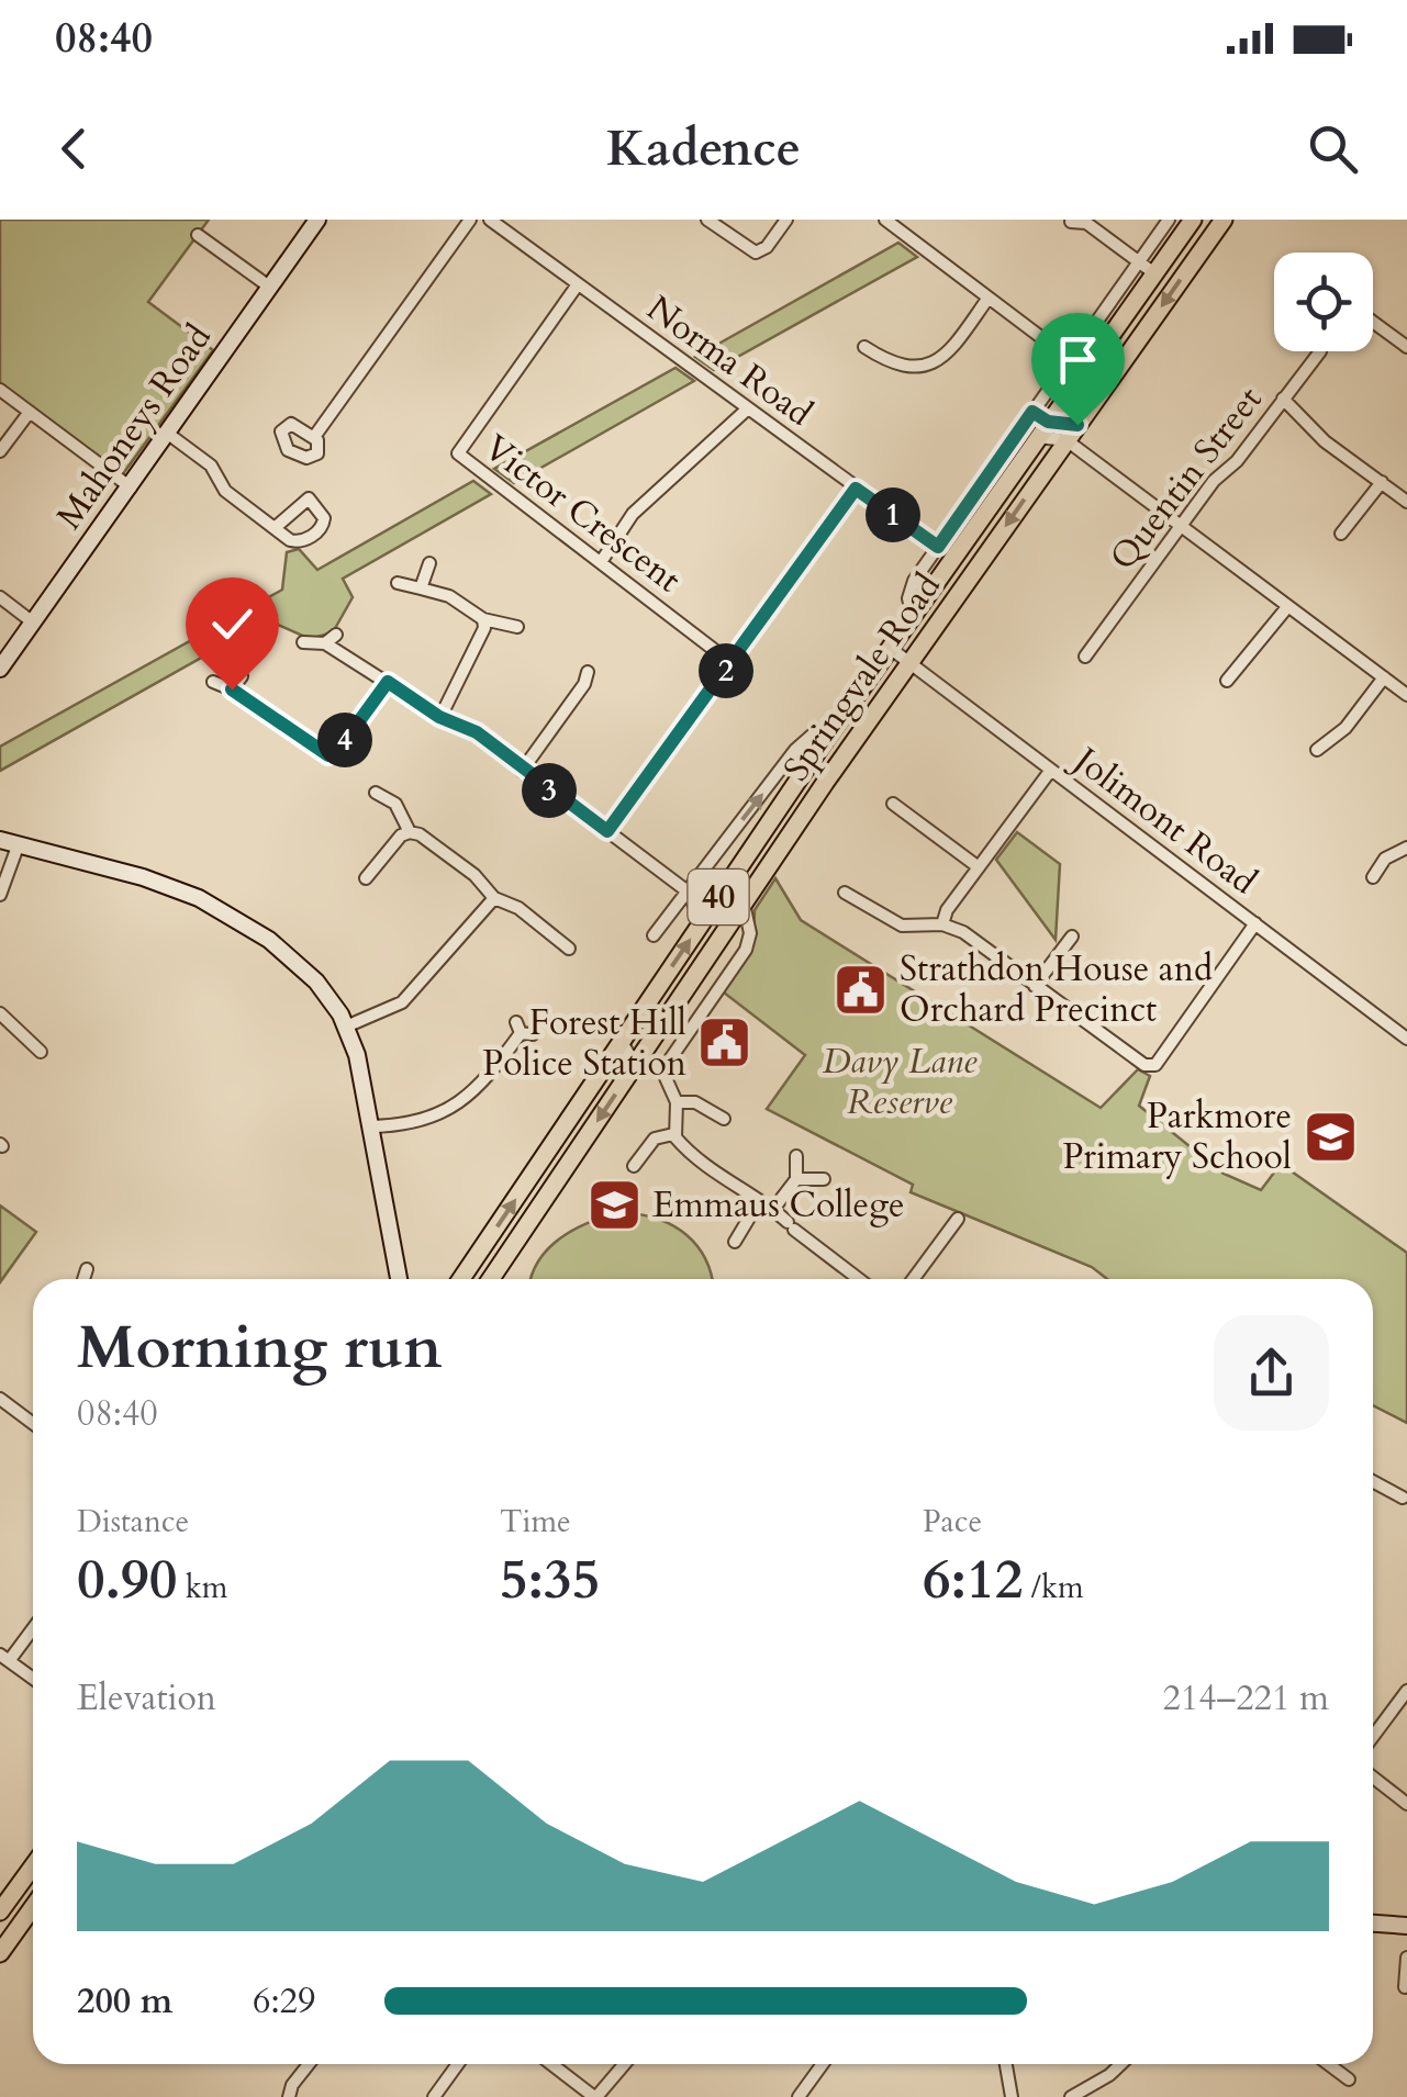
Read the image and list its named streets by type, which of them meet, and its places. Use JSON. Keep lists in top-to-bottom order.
{
  "streets": {
    "highway": ["Springvale Road", "40"],
    "main road": ["Mahoneys Road"],
    "street": [
      "Norma Road",
      "Quentin Street",
      "Victor Crescent",
      "Jolimont Road"
    ]
  },
  "crossings": [
    ["Norma Road", "Victor Crescent"],
    ["Norma Road", "Springvale Road"],
    ["Springvale Road", "Jolimont Road"]
  ],
  "parks": ["Davy Lane Reserve"],
  "places": {
    "public building": ["Strathdon House and Orchard Precinct", "Forest Hill Police Station"],
    "school or university": ["Parkmore Primary School", "Emmaus College"]
  },
  "page": {
    "status": "08:40",
    "header": "Kadence",
    "pins": [
      "1",
      "2",
      "4",
      "3"
    ],
    "heading": ["Morning run", "08:40"],
    "stats": [
      ["Distance", "0.90 km"],
      ["Time", "5:35"],
      ["Pace", "6:12 /km"]
    ],
    "chart": ["Elevation", "214–221 m"],
    "list": [
      {
        "name": "200 m",
        "note": "6:29"
      }
    ]
  }
}
